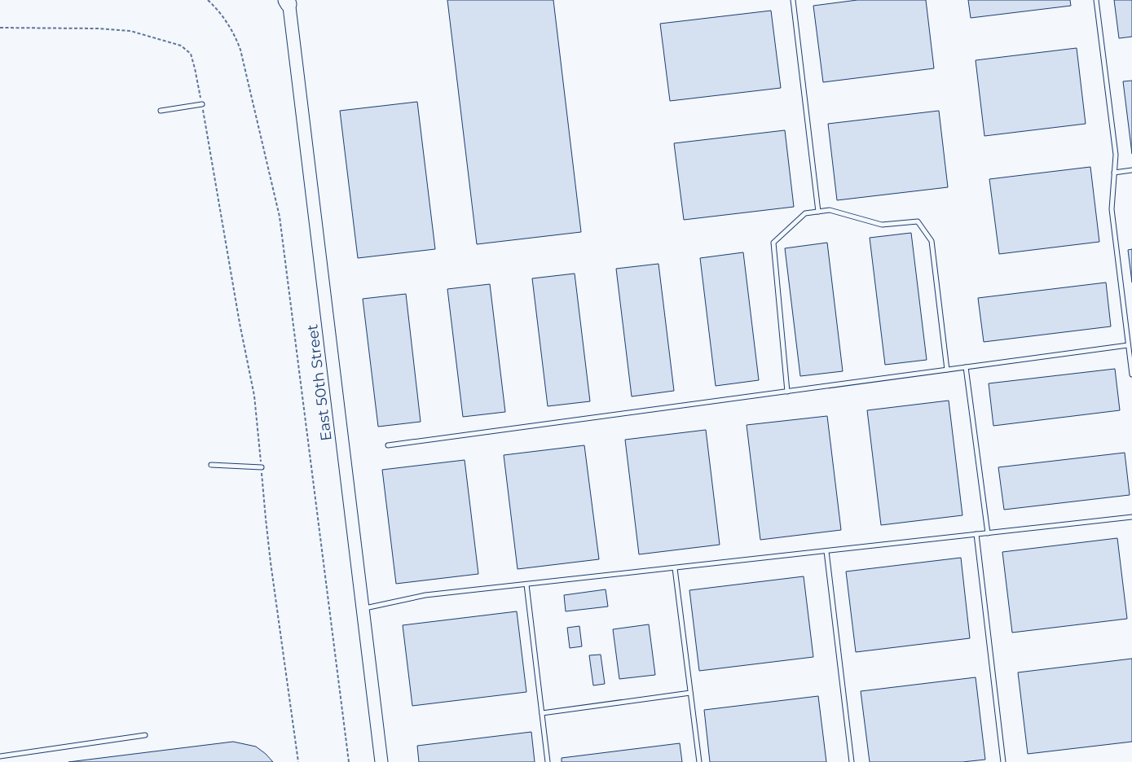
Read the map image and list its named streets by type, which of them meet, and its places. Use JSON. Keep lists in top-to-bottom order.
{
  "streets": {
    "main road": ["East 50th Street"]
  }
}
